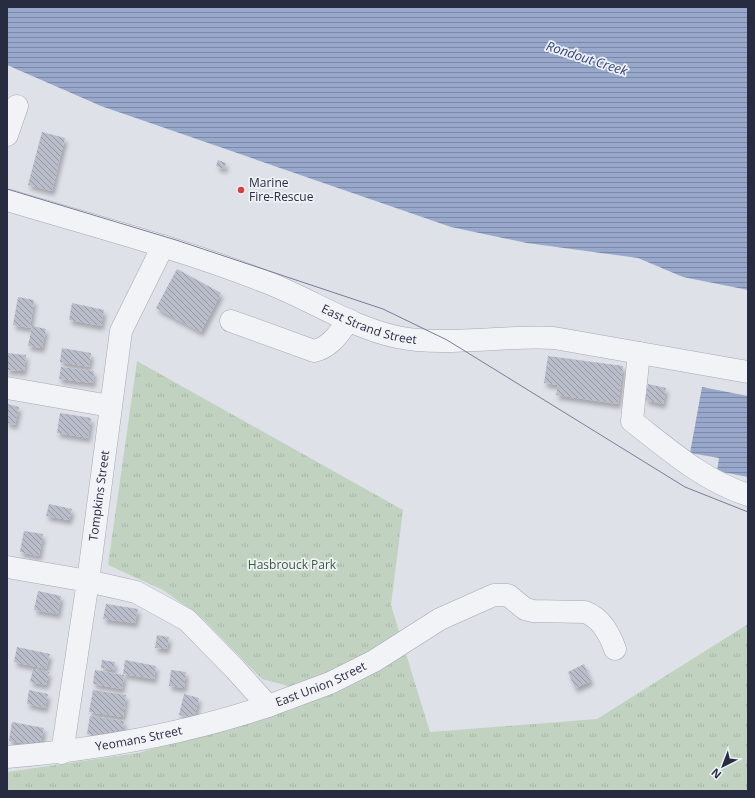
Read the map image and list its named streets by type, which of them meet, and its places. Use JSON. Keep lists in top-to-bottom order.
{
  "streets": {
    "street": [
      "East Strand Street",
      "Tompkins Street",
      "East Union Street",
      "Yeomans Street"
    ]
  },
  "crossings": [
    ["East Strand Street", "Tompkins Street"],
    ["Tompkins Street", "East Union Street"],
    ["Tompkins Street", "Yeomans Street"],
    ["East Union Street", "Yeomans Street"]
  ],
  "water": ["Rondout Creek"],
  "parks": ["Hasbrouck Park"],
  "places": ["Marine Fire-Rescue"],
  "north": "bottom left"
}
